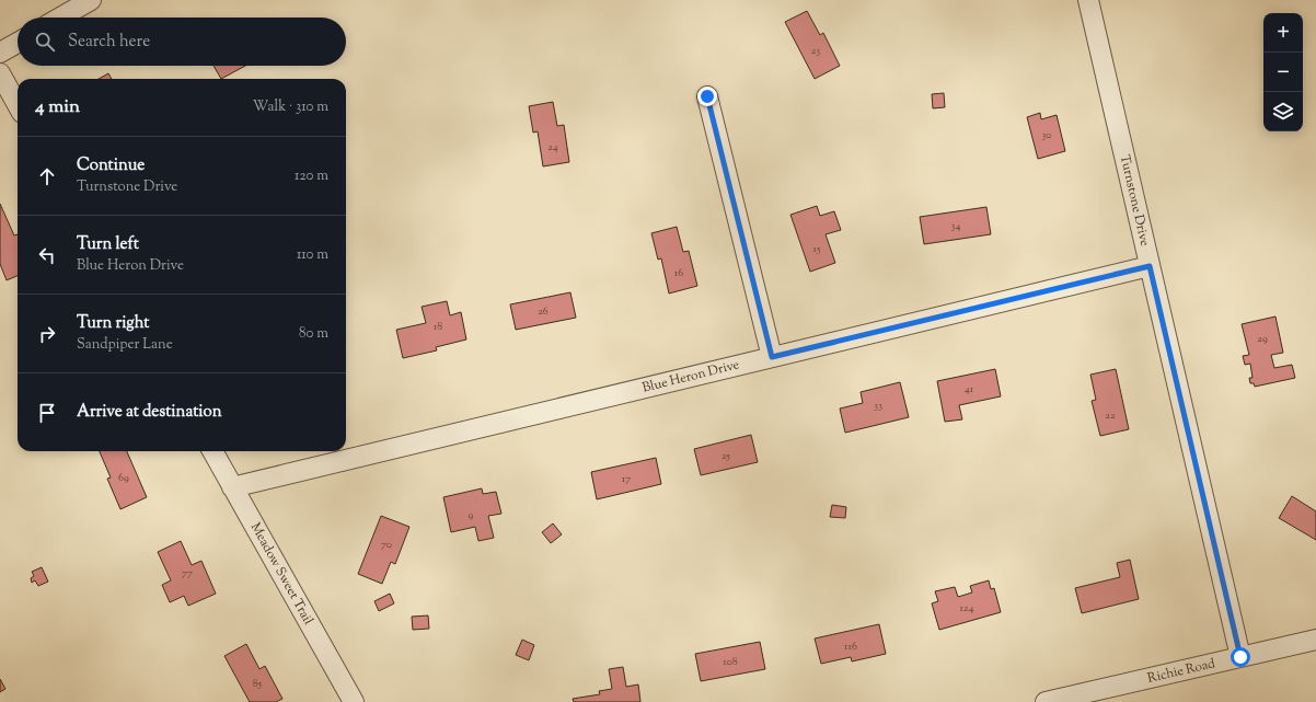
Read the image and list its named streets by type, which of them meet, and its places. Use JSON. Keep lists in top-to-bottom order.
{
  "streets": {
    "street": [
      "Turnstone Drive",
      "Blue Heron Drive",
      "Meadow Sweet Trail",
      "Richie Road"
    ]
  },
  "crossings": [
    ["Turnstone Drive", "Blue Heron Drive"],
    ["Turnstone Drive", "Richie Road"],
    ["Blue Heron Drive", "Meadow Sweet Trail"]
  ],
  "house_numbers": [
    "23",
    "30",
    "24",
    "34",
    "15",
    "16",
    "26",
    "18",
    "29",
    "41",
    "33",
    "22",
    "25",
    "69",
    "17",
    "9",
    "70",
    "77",
    "124",
    "116",
    "108",
    "85"
  ],
  "page": {
    "map_buttons": ["+", "−"],
    "search": "Search here",
    "heading": ["4 min", "Walk · 310 m"],
    "list": [
      ["Continue", "Turnstone Drive", "120 m"],
      ["Turn left", "Blue Heron Drive", "110 m"],
      ["Turn right", "Sandpiper Lane", "80 m"],
      "Arrive at destination"
    ]
  }
}
